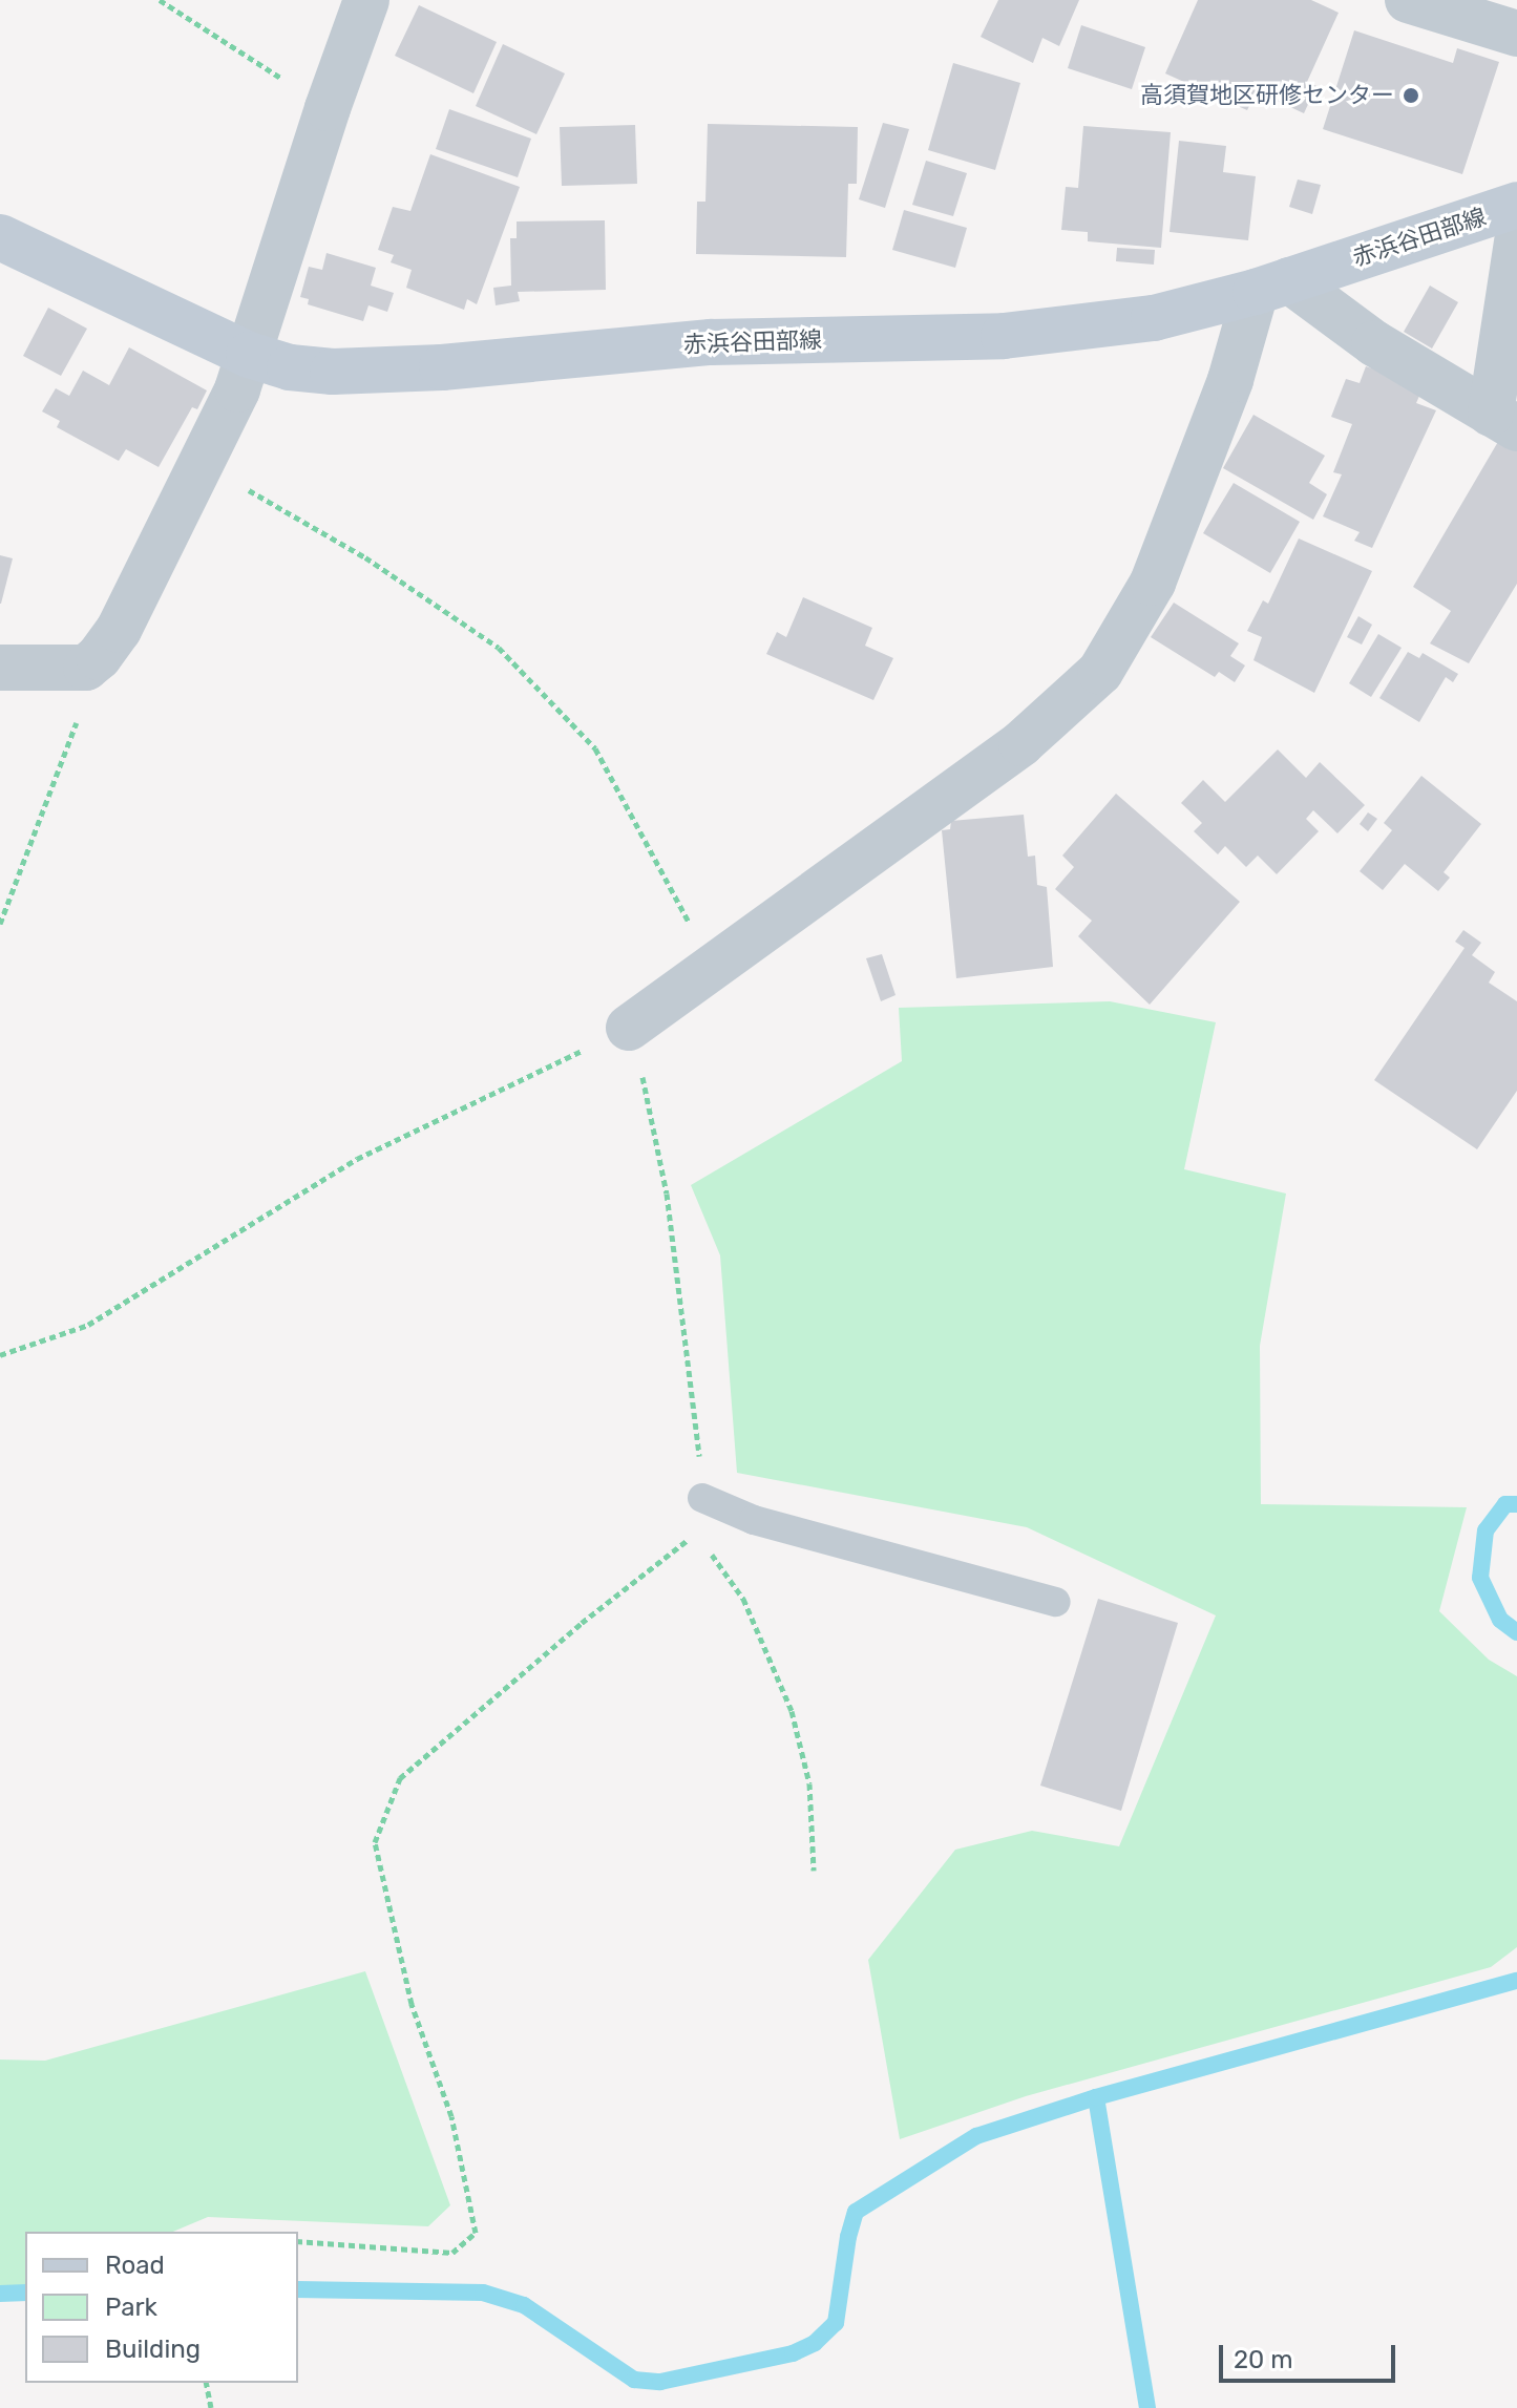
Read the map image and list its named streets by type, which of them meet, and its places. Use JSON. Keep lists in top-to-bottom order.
{
  "streets": {
    "main road": ["赤浜谷田部線"]
  },
  "places": ["高須賀地区研修センター"],
  "legend": ["Road", "Park", "Building"],
  "scale_bar": "20 m"
}
